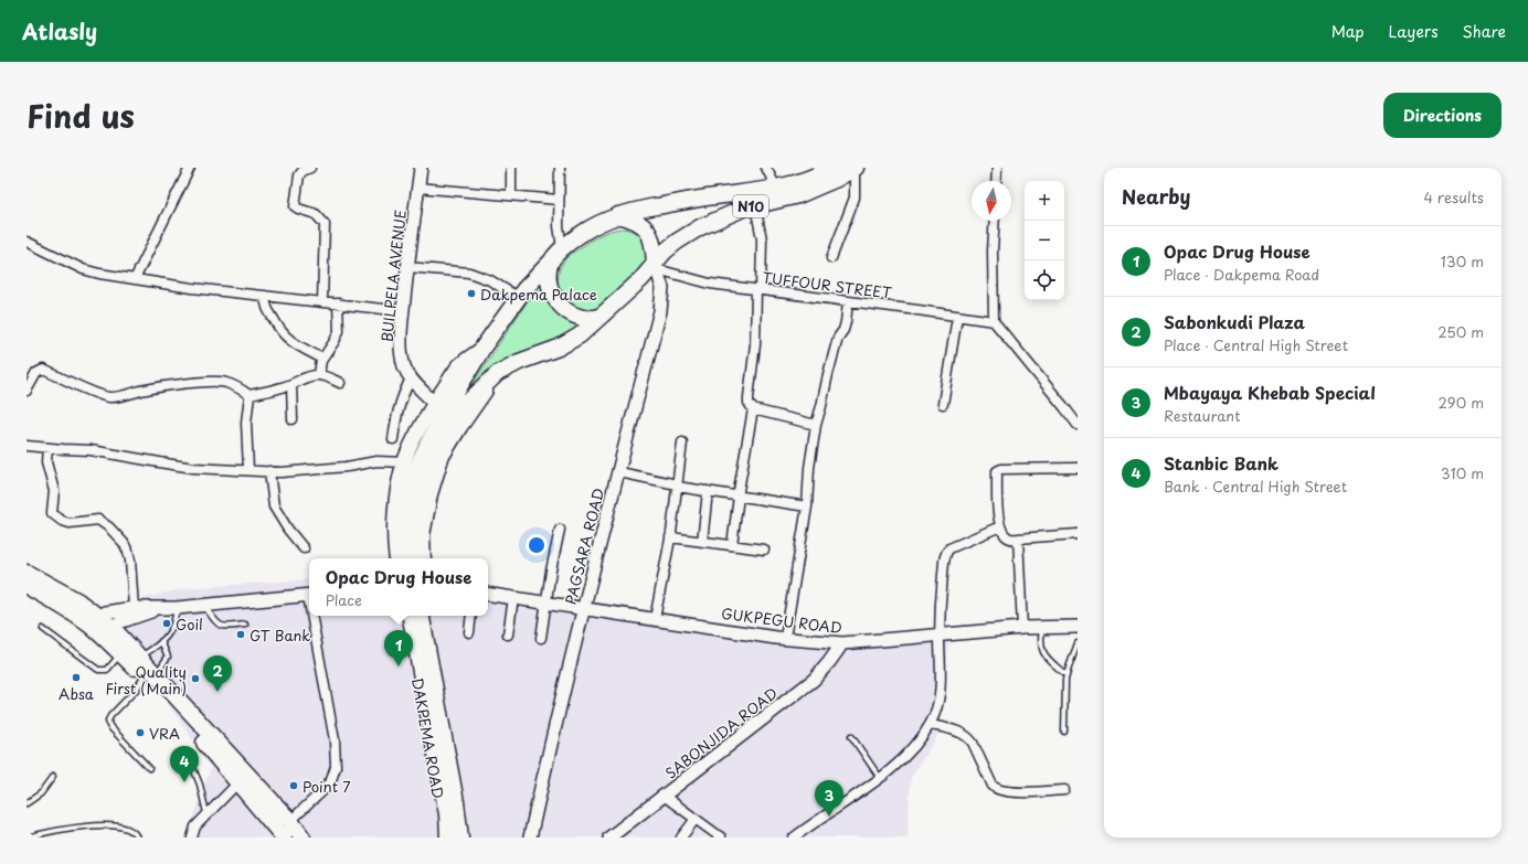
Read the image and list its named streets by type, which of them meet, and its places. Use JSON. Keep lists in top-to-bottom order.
{
  "streets": {
    "highway": ["N10"],
    "main road": ["DAKPEMA ROAD"],
    "street": [
      "BUILPELA AVENUE",
      "TUFFOUR STREET",
      "PAGSARA ROAD",
      "GUKPEGU ROAD",
      "SABONJIDA ROAD"
    ]
  },
  "crossings": [
    ["N10", "TUFFOUR STREET"],
    ["N10", "PAGSARA ROAD"],
    ["TUFFOUR STREET", "PAGSARA ROAD"],
    ["PAGSARA ROAD", "GUKPEGU ROAD"],
    ["GUKPEGU ROAD", "SABONJIDA ROAD"]
  ],
  "places": [
    "Dakpema Palace",
    "Goil",
    "GT Bank",
    "Absa",
    "Quality First (Main)",
    "VRA",
    "Point 7"
  ],
  "north": "bottom",
  "page": {
    "header": "Atlasly",
    "nav": ["Map", "Layers", "Share"],
    "title": "Find us",
    "buttons": "Directions",
    "heading": ["Nearby", "4 results"],
    "map_buttons": ["+", "−"],
    "list": [
      {
        "mark": "1",
        "name": "Opac Drug House",
        "note": "Place · Dakpema Road",
        "value": "130 m"
      },
      {
        "mark": "2",
        "name": "Sabonkudi Plaza",
        "note": "Place · Central High Street",
        "value": "250 m"
      },
      {
        "mark": "3",
        "name": "Mbayaya Khebab Special",
        "note": "Restaurant",
        "value": "290 m"
      },
      {
        "mark": "4",
        "name": "Stanbic Bank",
        "note": "Bank · Central High Street",
        "value": "310 m"
      }
    ],
    "popup": ["Opac Drug House", "Place"],
    "pins": [
      "1",
      "2",
      "4",
      "3"
    ]
  }
}
